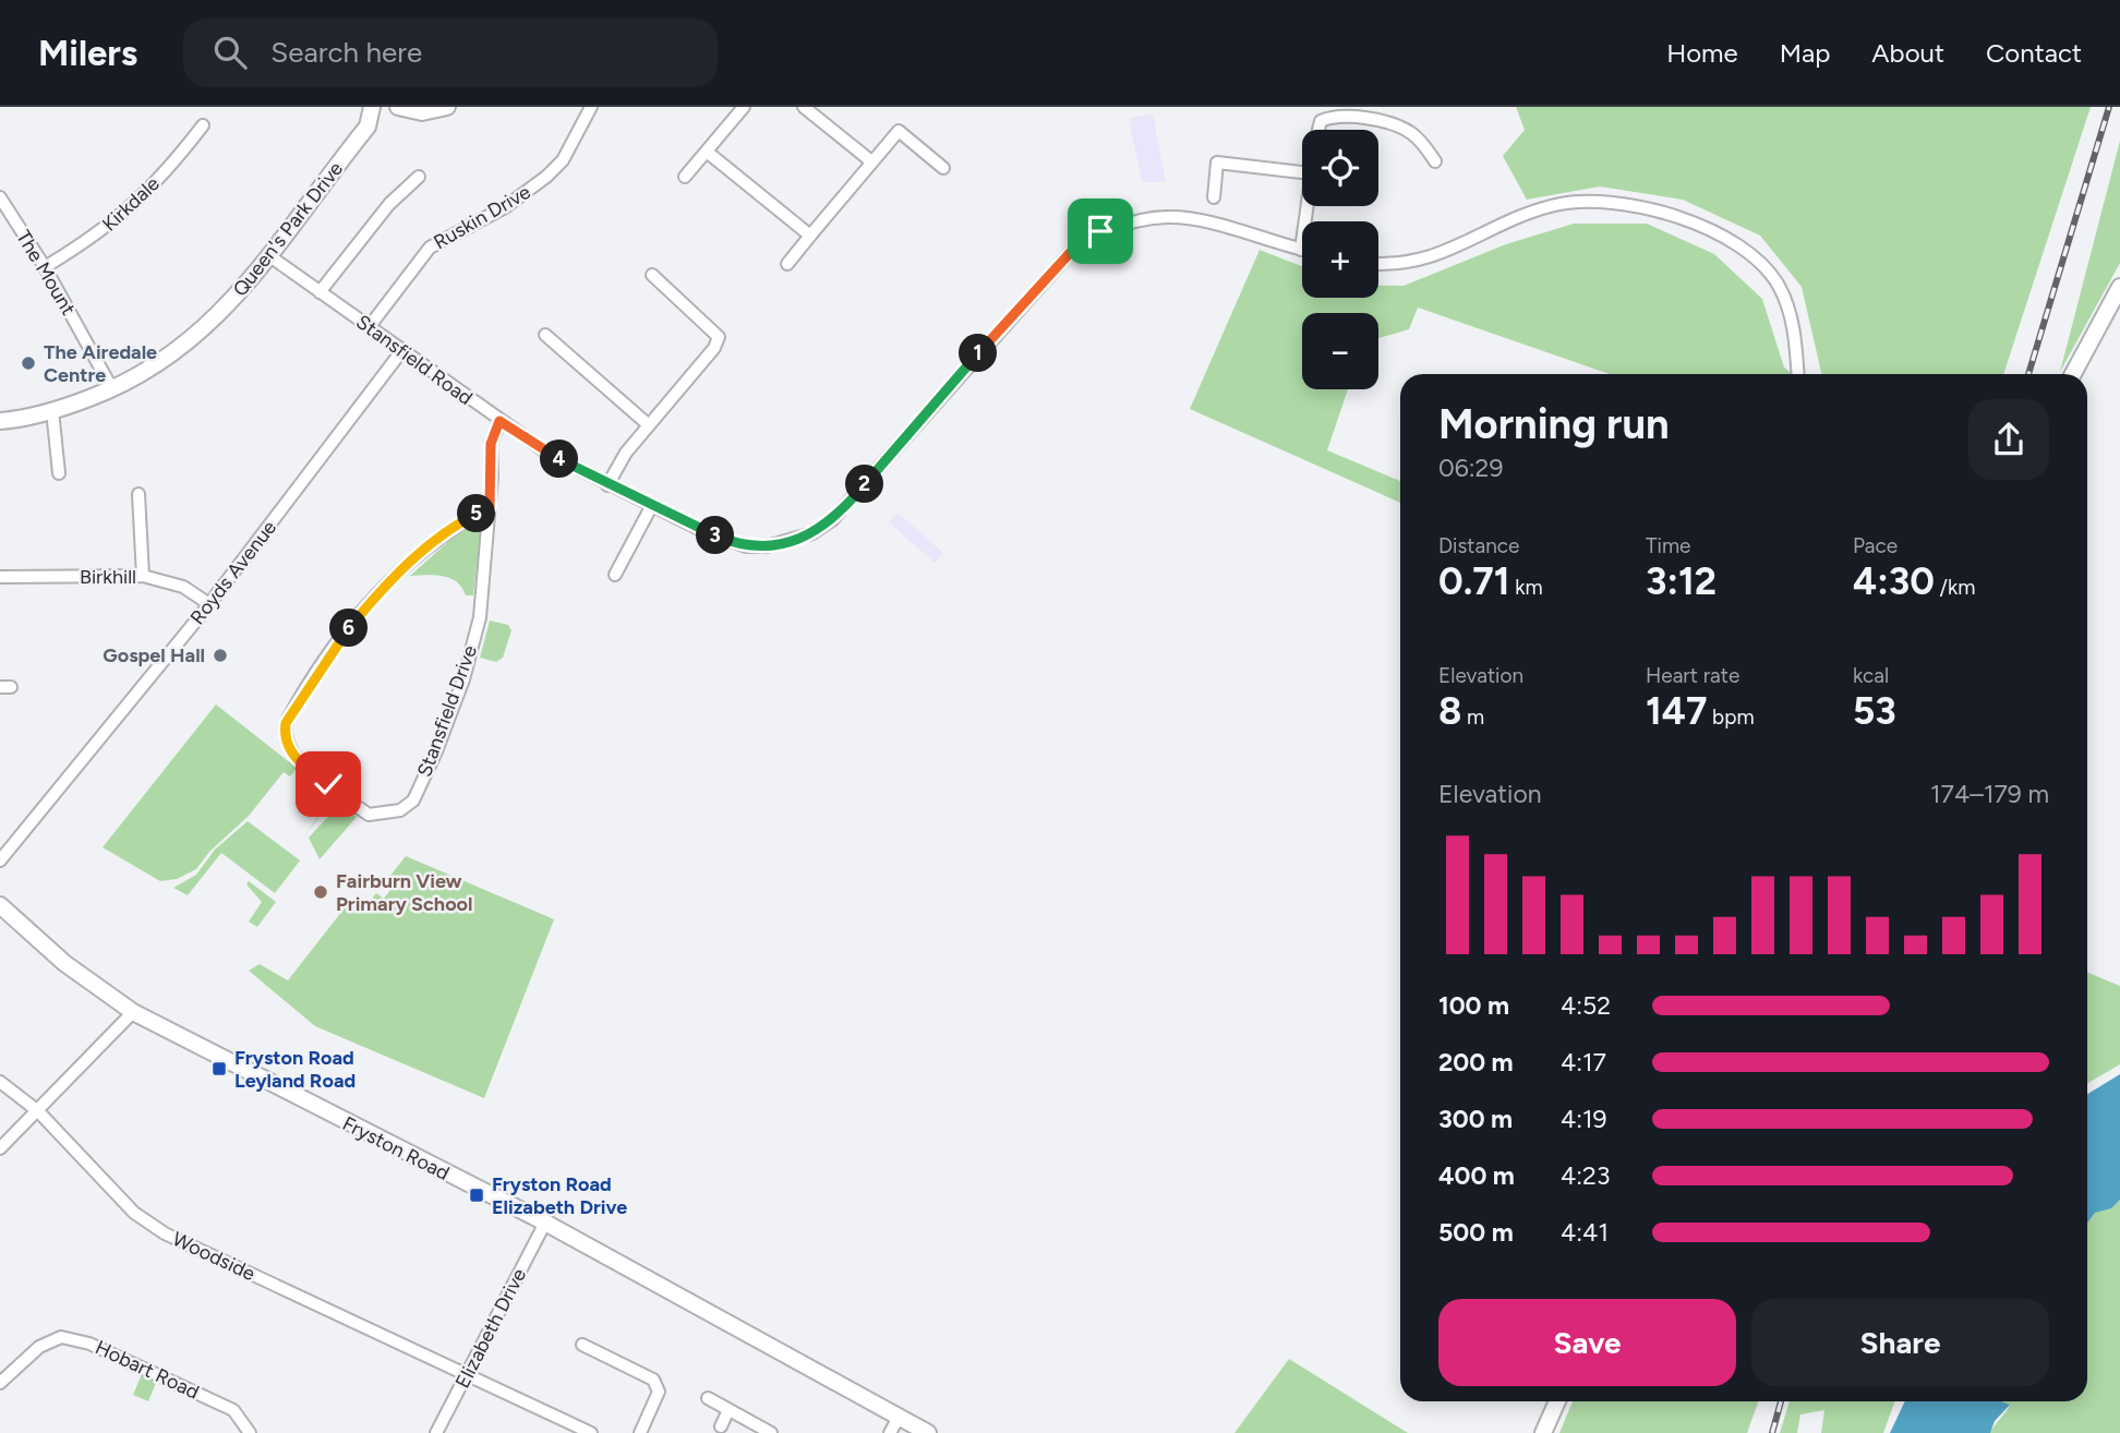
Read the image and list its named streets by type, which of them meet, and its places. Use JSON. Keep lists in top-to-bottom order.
{
  "streets": {
    "street": [
      "Kirkdale",
      "Ruskin Drive",
      "Queen's Park Drive",
      "The Mount",
      "Stansfield Road",
      "Royds Avenue",
      "Birkhill",
      "Stansfield Drive",
      "Fryston Road",
      "Woodside",
      "Elizabeth Drive",
      "Hobart Road"
    ]
  },
  "crossings": [
    ["Kirkdale", "The Mount"],
    ["Ruskin Drive", "Stansfield Road"],
    ["Queen's Park Drive", "The Mount"],
    ["Queen's Park Drive", "Stansfield Road"],
    ["Stansfield Road", "Royds Avenue"],
    ["Stansfield Road", "Stansfield Drive"],
    ["Royds Avenue", "Birkhill"],
    ["Fryston Road", "Elizabeth Drive"],
    ["Woodside", "Elizabeth Drive"]
  ],
  "places": {
    "other": ["The Airedale Centre", "Gospel Hall", "Fairburn View Primary School"],
    "transit": ["Fryston Road Leyland Road", "Fryston Road Elizabeth Drive"]
  },
  "page": {
    "header": "Milers",
    "search": "Search here",
    "nav": [
      "Home",
      "Map",
      "About",
      "Contact"
    ],
    "map_buttons": ["+", "−"],
    "pins": [
      "1",
      "4",
      "2",
      "5",
      "3",
      "6"
    ],
    "heading": ["Morning run", "06:29"],
    "stats": [
      ["Distance", "0.71 km"],
      ["Time", "3:12"],
      ["Pace", "4:30 /km"],
      ["Elevation", "8 m"],
      ["Heart rate", "147 bpm"],
      ["kcal", "53"]
    ],
    "chart": ["Elevation", "174–179 m"],
    "list": [
      {
        "name": "100 m",
        "note": "4:52"
      },
      {
        "name": "200 m",
        "note": "4:17"
      },
      {
        "name": "300 m",
        "note": "4:19"
      },
      {
        "name": "400 m",
        "note": "4:23"
      },
      {
        "name": "500 m",
        "note": "4:41"
      }
    ],
    "buttons": ["Save", "Share"]
  }
}
